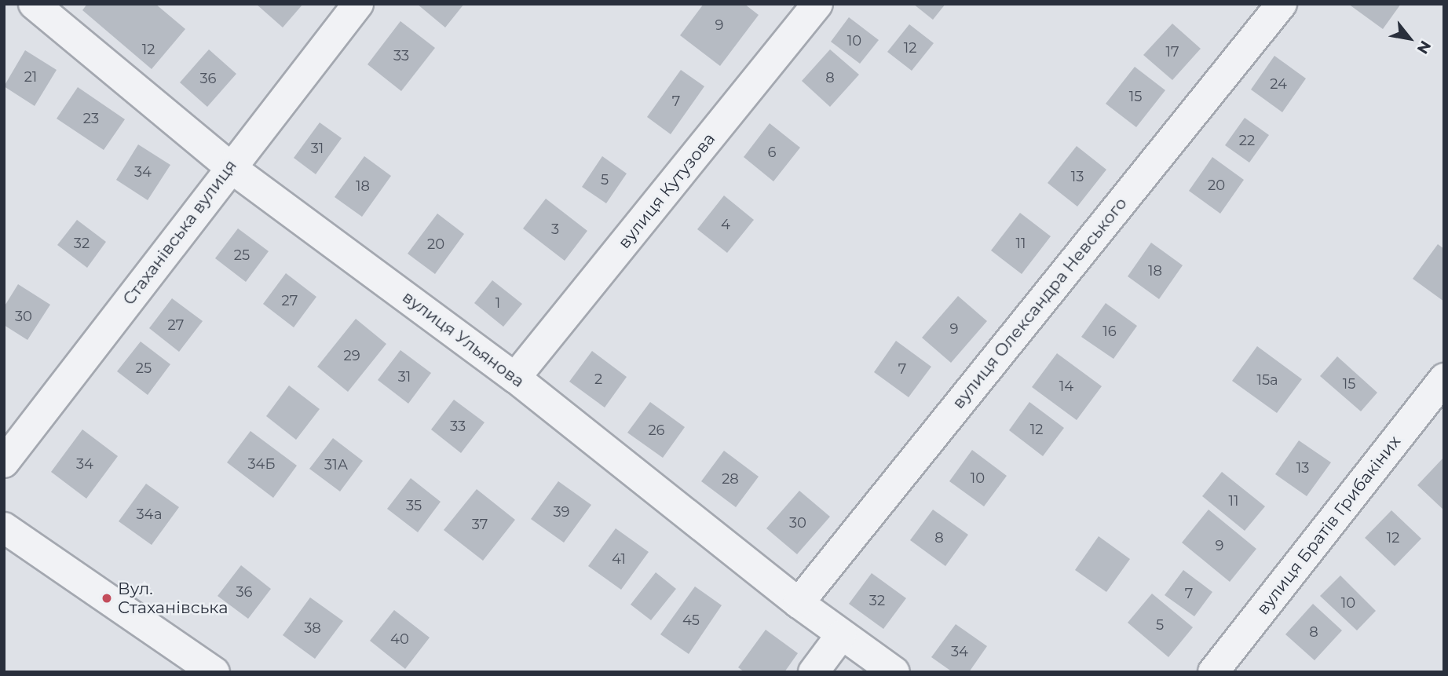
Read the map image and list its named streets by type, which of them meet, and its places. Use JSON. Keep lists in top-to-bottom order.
{
  "streets": {
    "street": [
      "вулиця Кутузова",
      "Стаханівська вулиця",
      "вулиця Олександра Невського",
      "вулиця Ульянова",
      "вулиця Братів Грибакіних"
    ]
  },
  "crossings": [
    ["вулиця Кутузова", "вулиця Ульянова"],
    ["Стаханівська вулиця", "вулиця Ульянова"],
    ["вулиця Олександра Невського", "вулиця Ульянова"]
  ],
  "places": ["Вул. Стаханівська"],
  "house_numbers": [
    "9",
    "10",
    "12",
    "12",
    "17",
    "33",
    "21",
    "8",
    "36",
    "24",
    "15",
    "7",
    "23",
    "22",
    "31",
    "6",
    "34",
    "13",
    "5",
    "20",
    "18",
    "4",
    "3",
    "32",
    "11",
    "20",
    "25",
    "18",
    "27",
    "1",
    "30",
    "27",
    "9",
    "16",
    "29",
    "25",
    "7",
    "31",
    "2",
    "15а",
    "15",
    "14",
    "33",
    "12",
    "26",
    "34",
    "34Б",
    "31А",
    "13",
    "10",
    "28",
    "11",
    "35",
    "39",
    "34а",
    "30",
    "37",
    "8",
    "12",
    "9",
    "41",
    "36",
    "7",
    "32",
    "10",
    "45",
    "5",
    "38",
    "8",
    "40",
    "34"
  ],
  "north": "bottom right"
}
